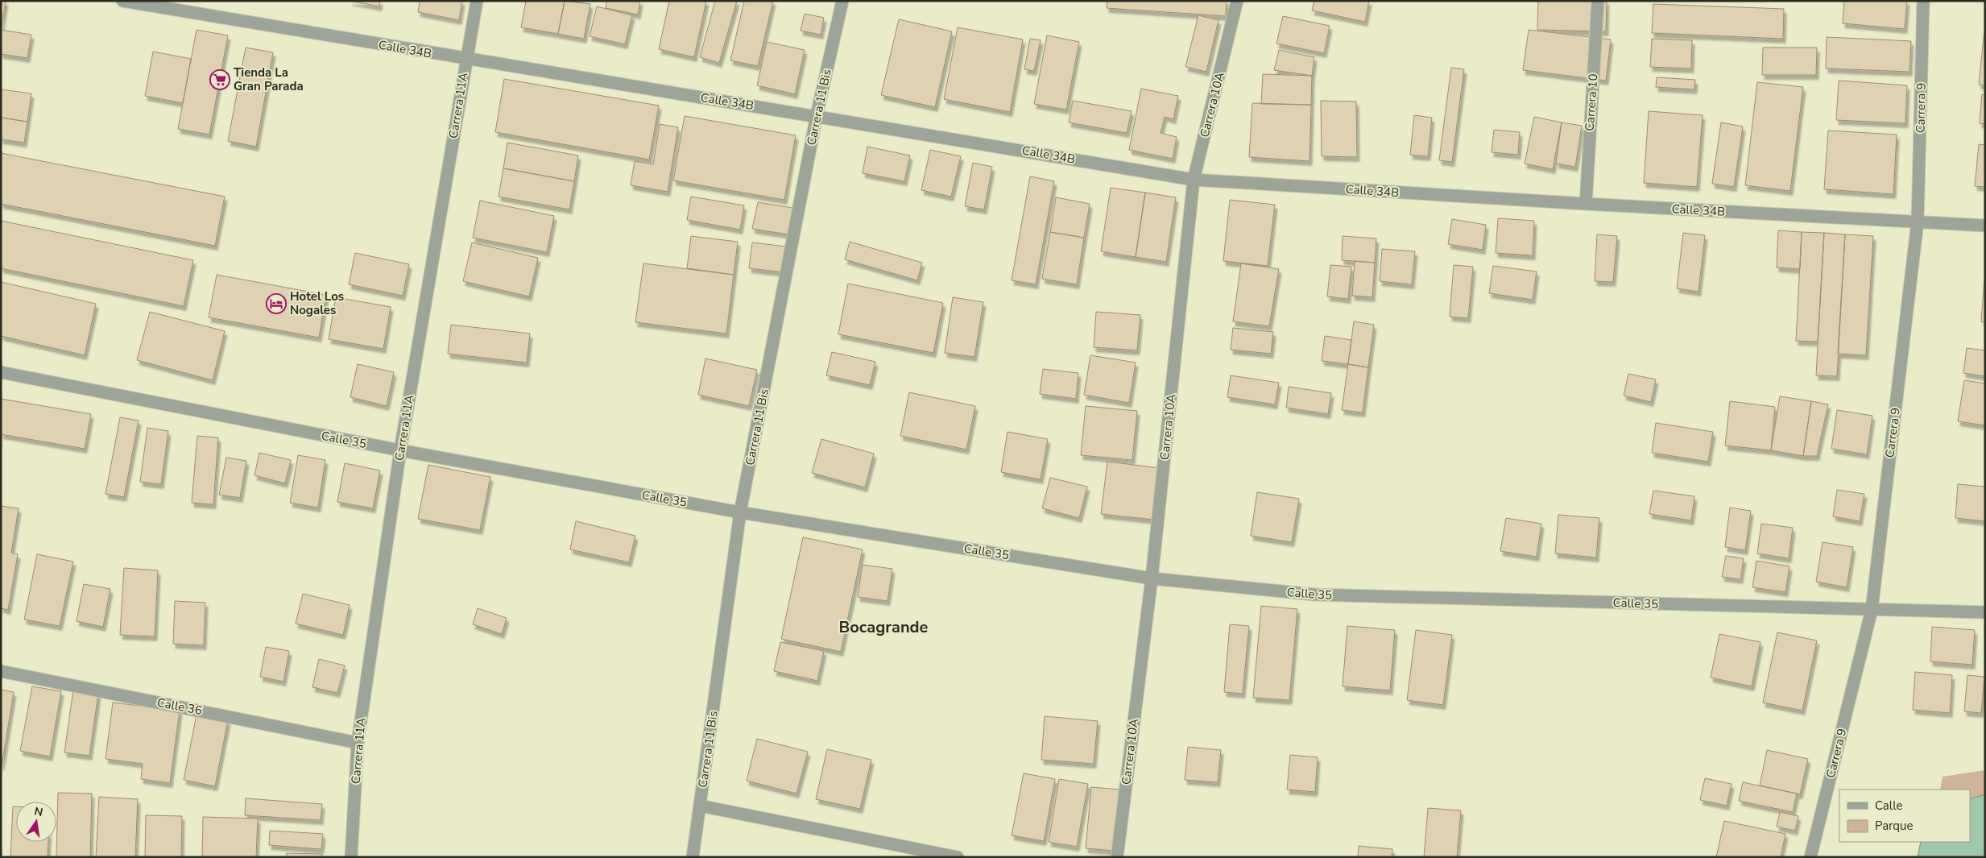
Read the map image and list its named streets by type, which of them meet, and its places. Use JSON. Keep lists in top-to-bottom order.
{
  "streets": {
    "street": [
      "Calle 34B",
      "Carrera 10",
      "Carrera 10A",
      "Carrera 11A",
      "Carrera 11 Bis",
      "Carrera 9",
      "Calle 35",
      "Calle 36"
    ]
  },
  "crossings": [
    ["Calle 34B", "Carrera 10"],
    ["Calle 34B", "Carrera 10A"],
    ["Calle 34B", "Carrera 11A"],
    ["Calle 34B", "Carrera 11 Bis"],
    ["Calle 34B", "Carrera 9"],
    ["Carrera 10A", "Calle 35"],
    ["Carrera 11A", "Calle 35"],
    ["Carrera 11A", "Calle 36"],
    ["Carrera 11 Bis", "Calle 35"],
    ["Carrera 9", "Calle 35"]
  ],
  "districts": ["Bocagrande"],
  "places": {
    "supermarket": ["Tienda La Gran Parada"],
    "hotel": ["Hotel Los Nogales"]
  },
  "legend": ["Calle", "Parque"],
  "north": "top"
}
